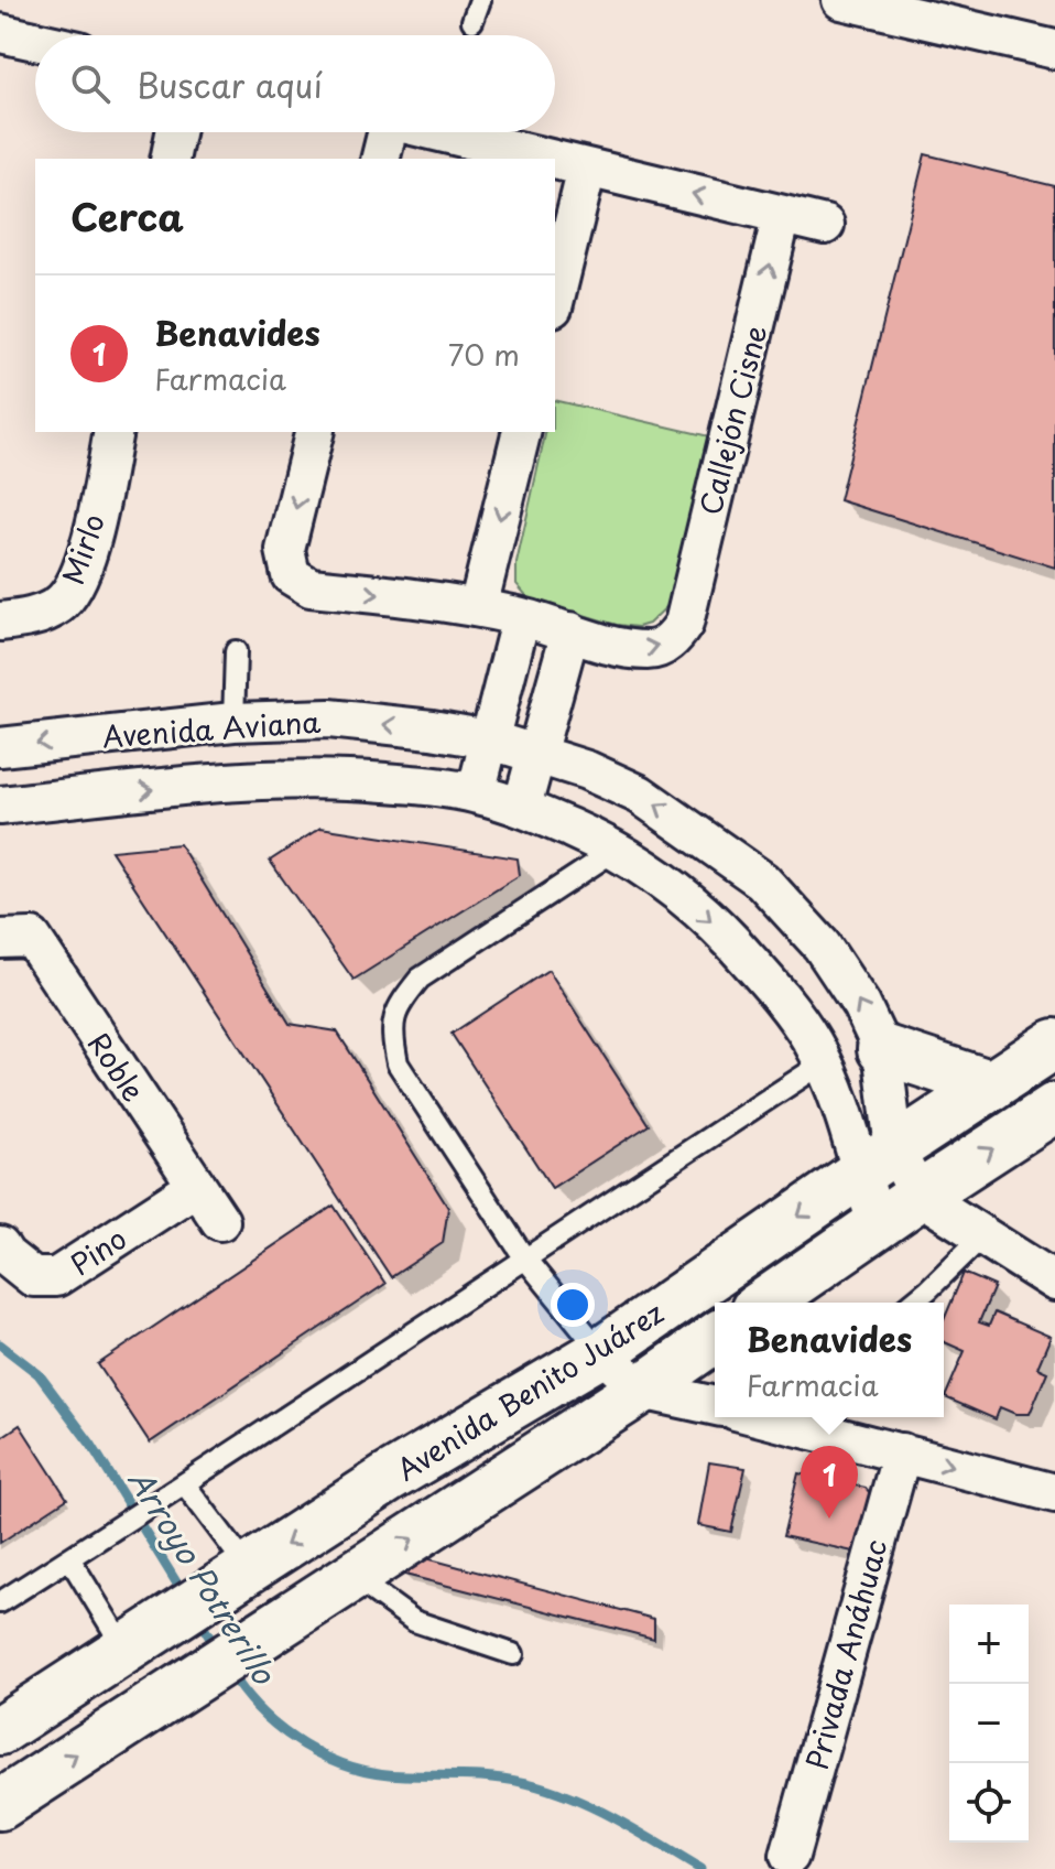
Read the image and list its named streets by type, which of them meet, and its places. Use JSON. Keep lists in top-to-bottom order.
{
  "streets": {
    "street": [
      "Callejón Cisne",
      "Mirlo",
      "Avenida Aviana",
      "Roble",
      "Pino",
      "Avenida Benito Juárez",
      "Privada Anáhuac"
    ]
  },
  "crossings": [
    ["Avenida Aviana", "Avenida Benito Juárez"],
    ["Roble", "Pino"]
  ],
  "water": ["Arroyo Potrerillo"],
  "page": {
    "search": "Buscar aquí",
    "heading": "Cerca",
    "list": [
      {
        "mark": "1",
        "name": "Benavides",
        "note": "Farmacia",
        "value": "70 m"
      }
    ],
    "popup": ["Benavides", "Farmacia"],
    "pins": "1",
    "map_buttons": ["+", "−"]
  }
}
